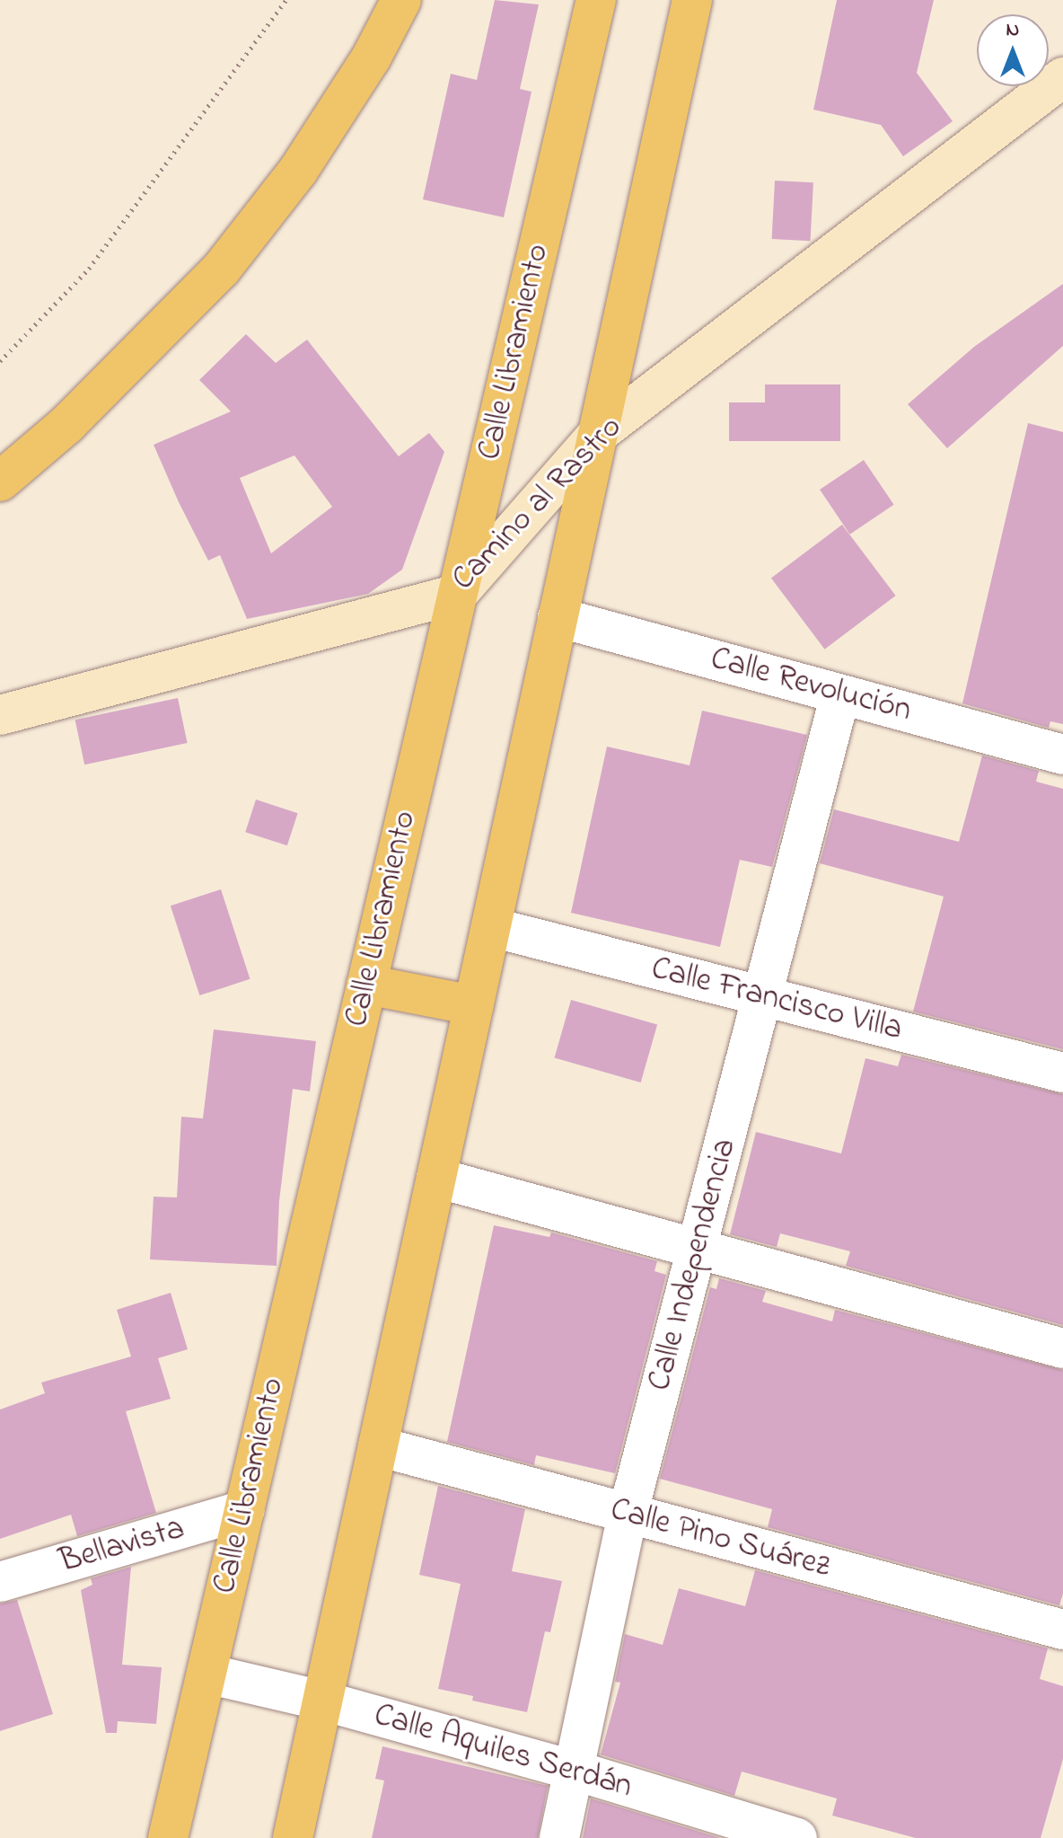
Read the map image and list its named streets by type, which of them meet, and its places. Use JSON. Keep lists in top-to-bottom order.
{
  "streets": {
    "main road": ["Calle Libramiento"],
    "street": [
      "Camino al Rastro",
      "Calle Revolución",
      "Calle Francisco Villa",
      "Calle Independencia",
      "Calle Pino Suárez",
      "Bellavista",
      "Calle Aquiles Serdán"
    ]
  },
  "crossings": [
    ["Calle Libramiento", "Camino al Rastro"],
    ["Calle Libramiento", "Bellavista"],
    ["Calle Libramiento", "Calle Aquiles Serdán"],
    ["Calle Revolución", "Calle Independencia"],
    ["Calle Francisco Villa", "Calle Independencia"],
    ["Calle Independencia", "Calle Pino Suárez"],
    ["Calle Independencia", "Calle Aquiles Serdán"]
  ],
  "north": "top"
}
